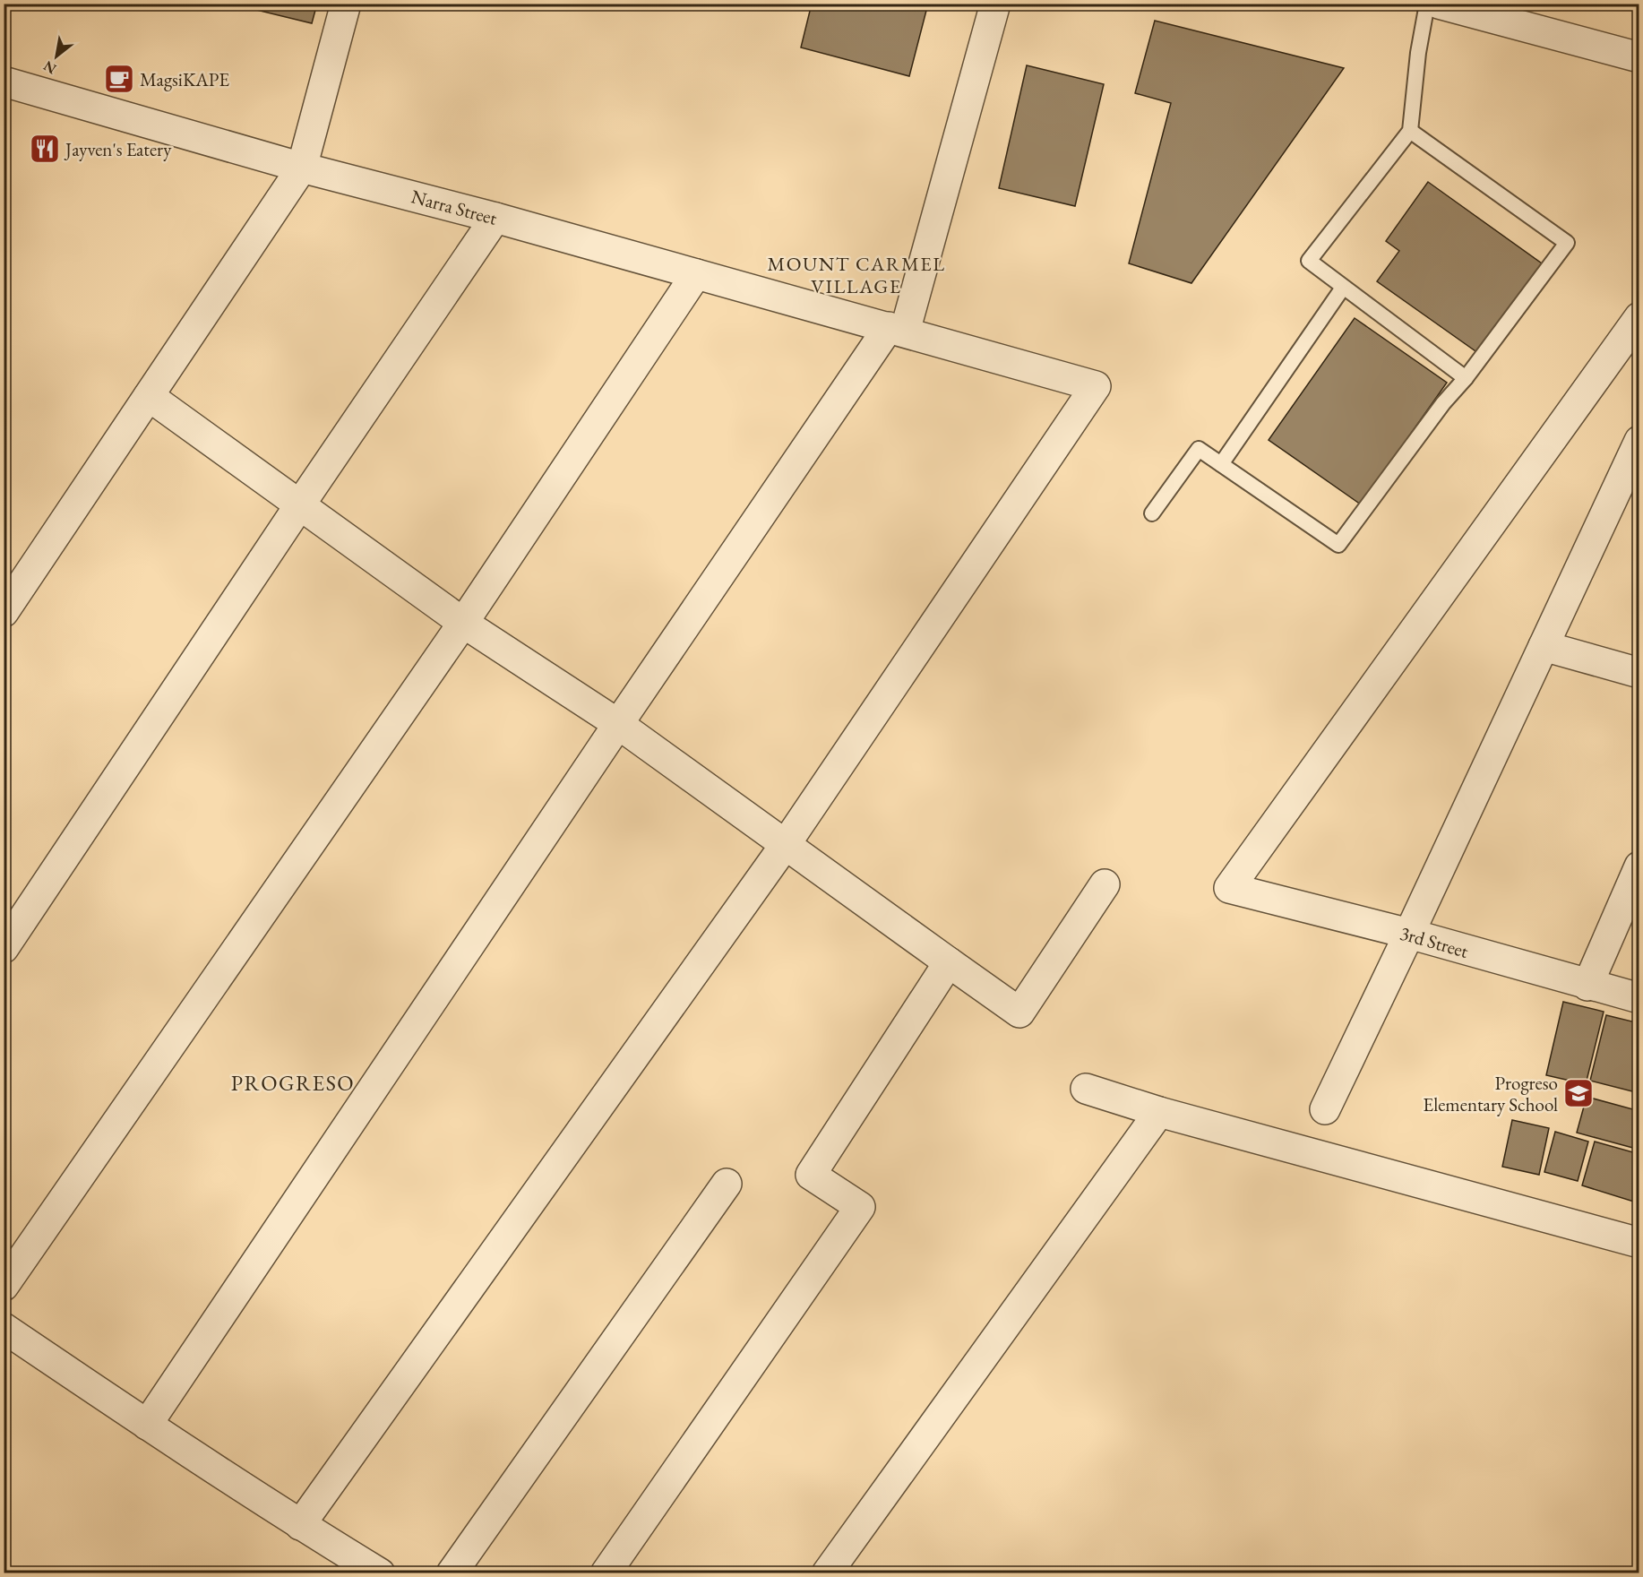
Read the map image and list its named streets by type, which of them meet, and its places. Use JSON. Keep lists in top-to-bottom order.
{
  "streets": {
    "street": ["Narra Street", "3rd Street"]
  },
  "districts": ["MOUNT CARMEL VILLAGE", "PROGRESO"],
  "places": {
    "cafe": ["MagsiKAPE"],
    "restaurant": ["Jayven's Eatery"],
    "school or university": ["Progreso Elementary School"]
  },
  "north": "bottom left"
}
